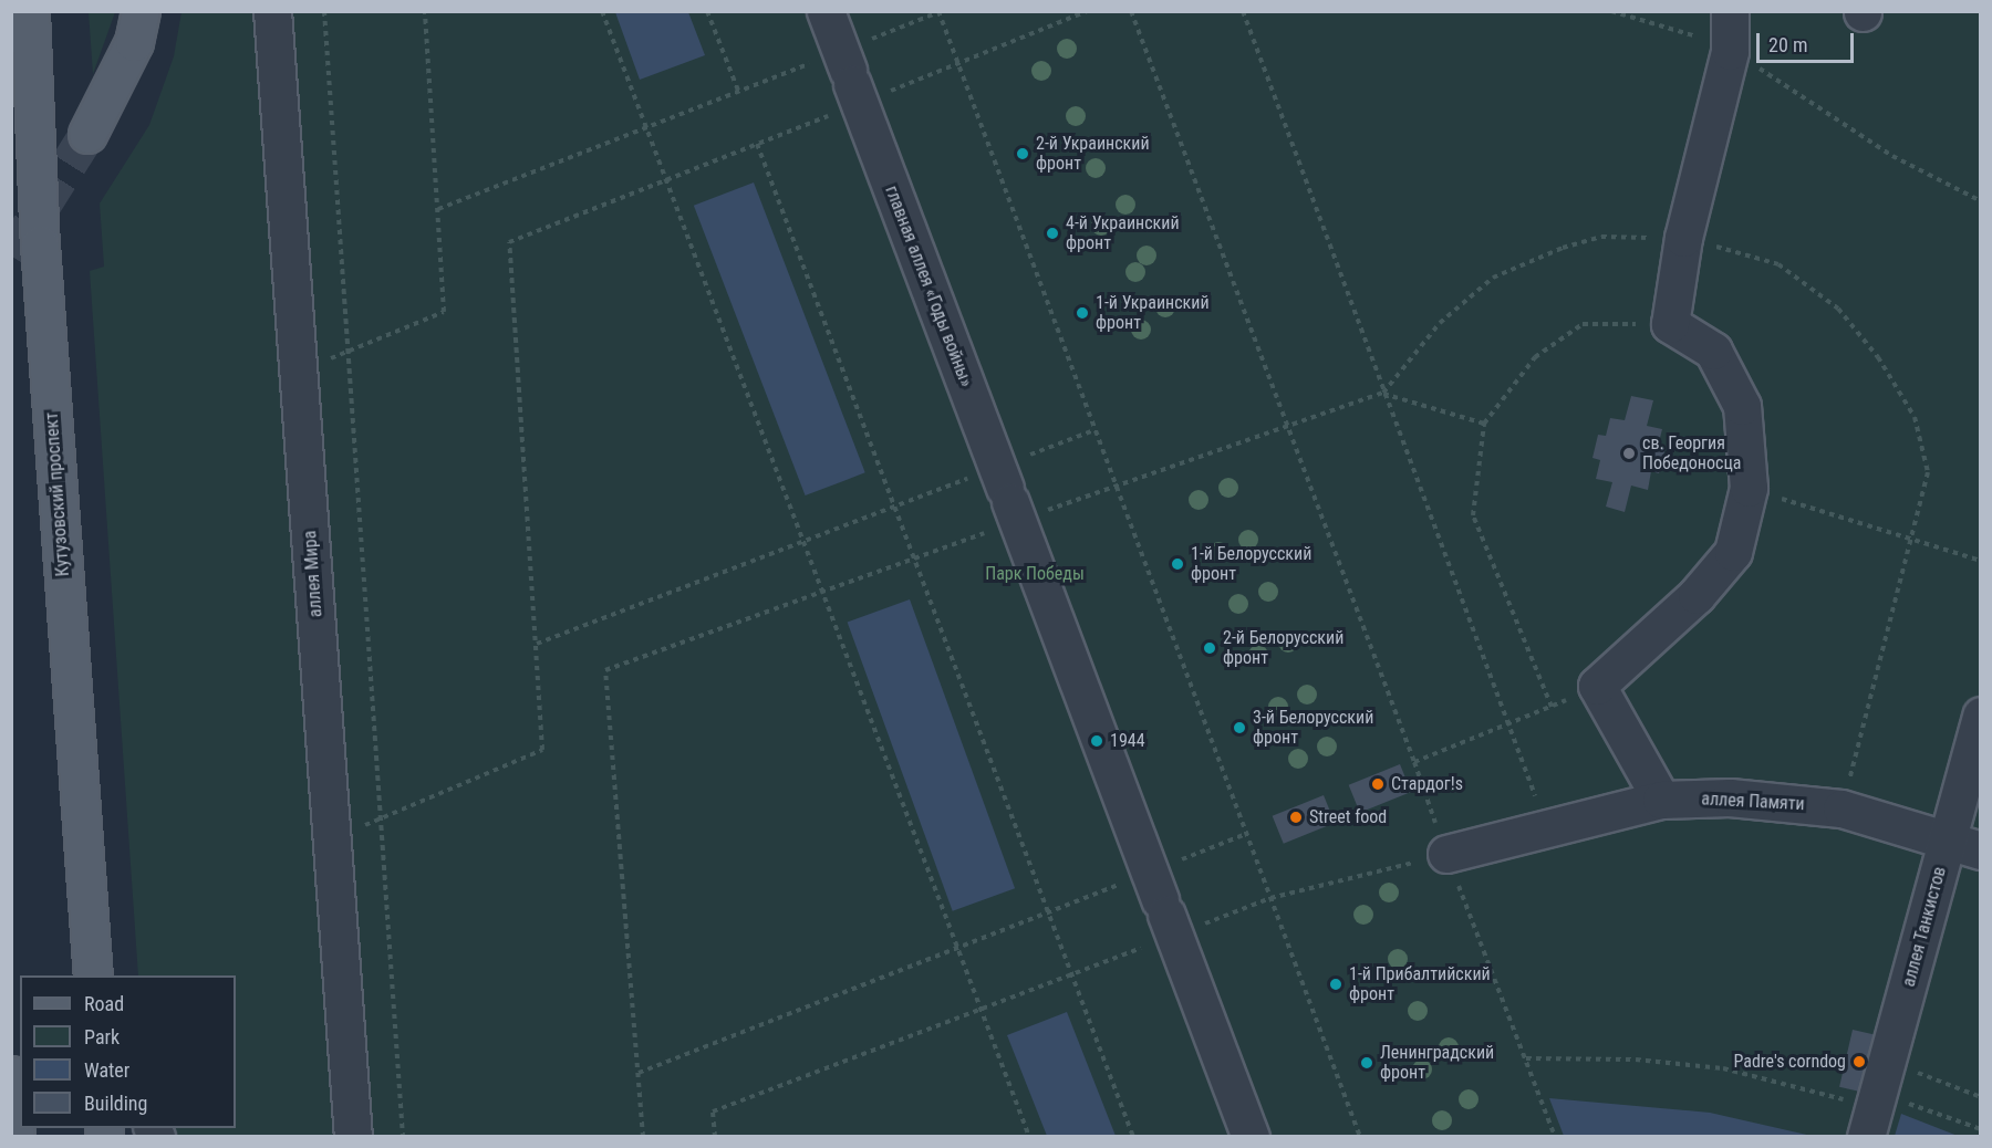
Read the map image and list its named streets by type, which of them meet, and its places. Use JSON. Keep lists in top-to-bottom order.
{
  "streets": {
    "main road": ["Кутузовский проспект"],
    "street": [
      "главная аллея «Годы войны»",
      "аллея Мира",
      "аллея Памяти",
      "аллея Танкистов"
    ]
  },
  "crossings": [
    ["аллея Памяти", "аллея Танкистов"]
  ],
  "parks": ["Парк Победы"],
  "places": [
    "2-й Украинский фронт",
    "4-й Украинский фронт",
    "1-й Украинский фронт",
    "св. Георгия Победоносца",
    "1-й Белорусский фронт",
    "2-й Белорусский фронт",
    "3-й Белорусский фронт",
    "1944",
    "Стардог!s",
    "Street food",
    "1-й Прибалтийский фронт",
    "Padre's corndog",
    "Ленинградский фронт"
  ],
  "legend": [
    "Road",
    "Park",
    "Water",
    "Building"
  ],
  "scale_bar": "20 m"
}
